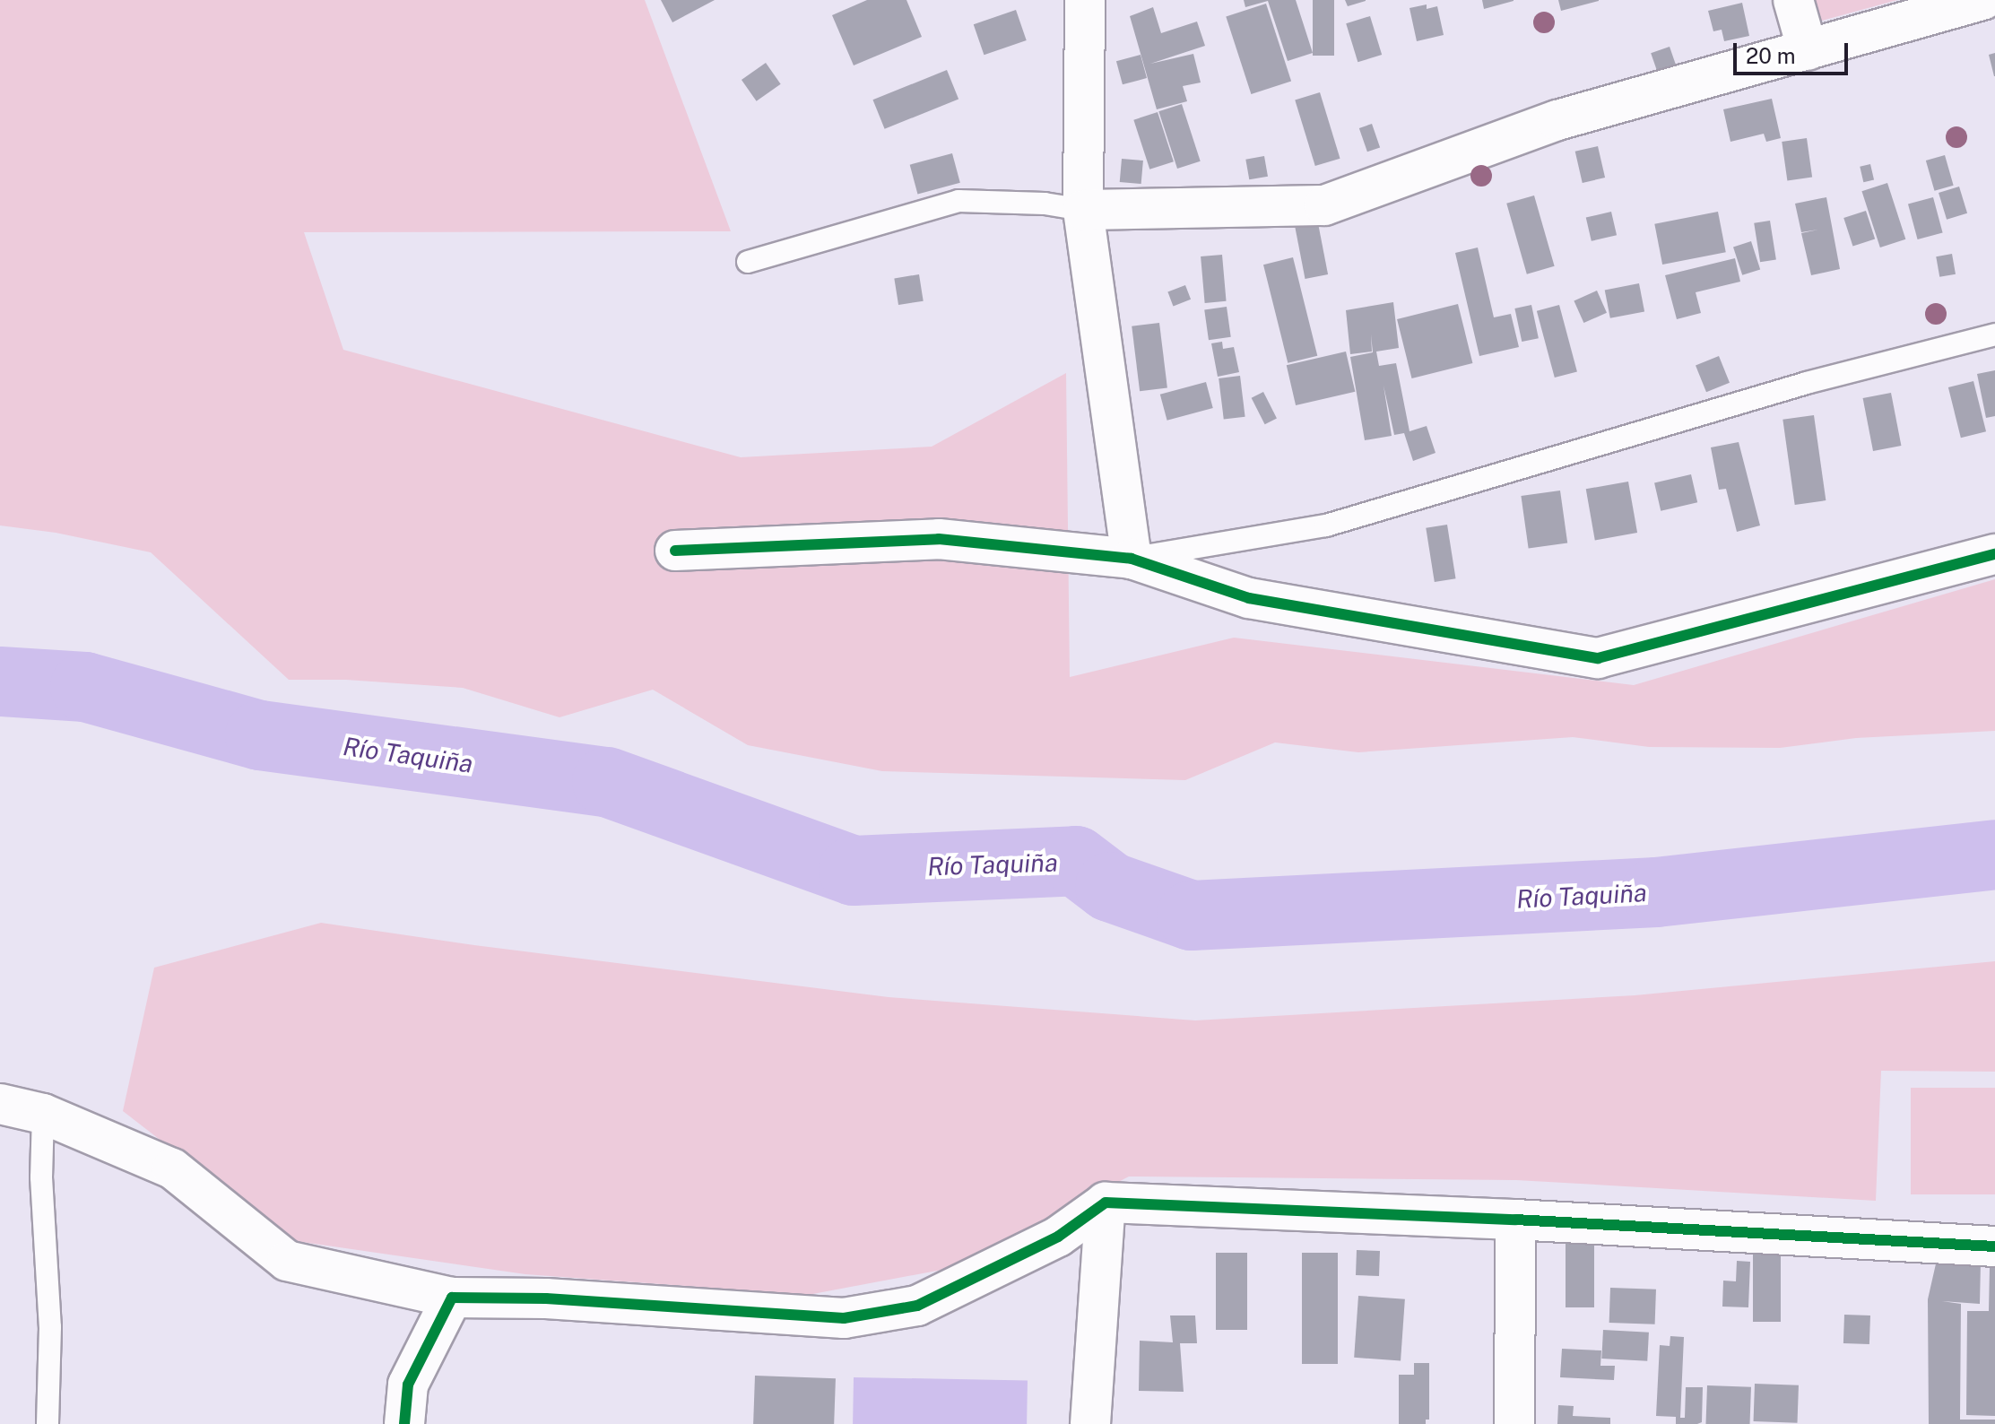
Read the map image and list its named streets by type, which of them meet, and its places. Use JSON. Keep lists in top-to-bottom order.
{
  "water": ["Río Taquiña"],
  "scale_bar": "20 m"
}
